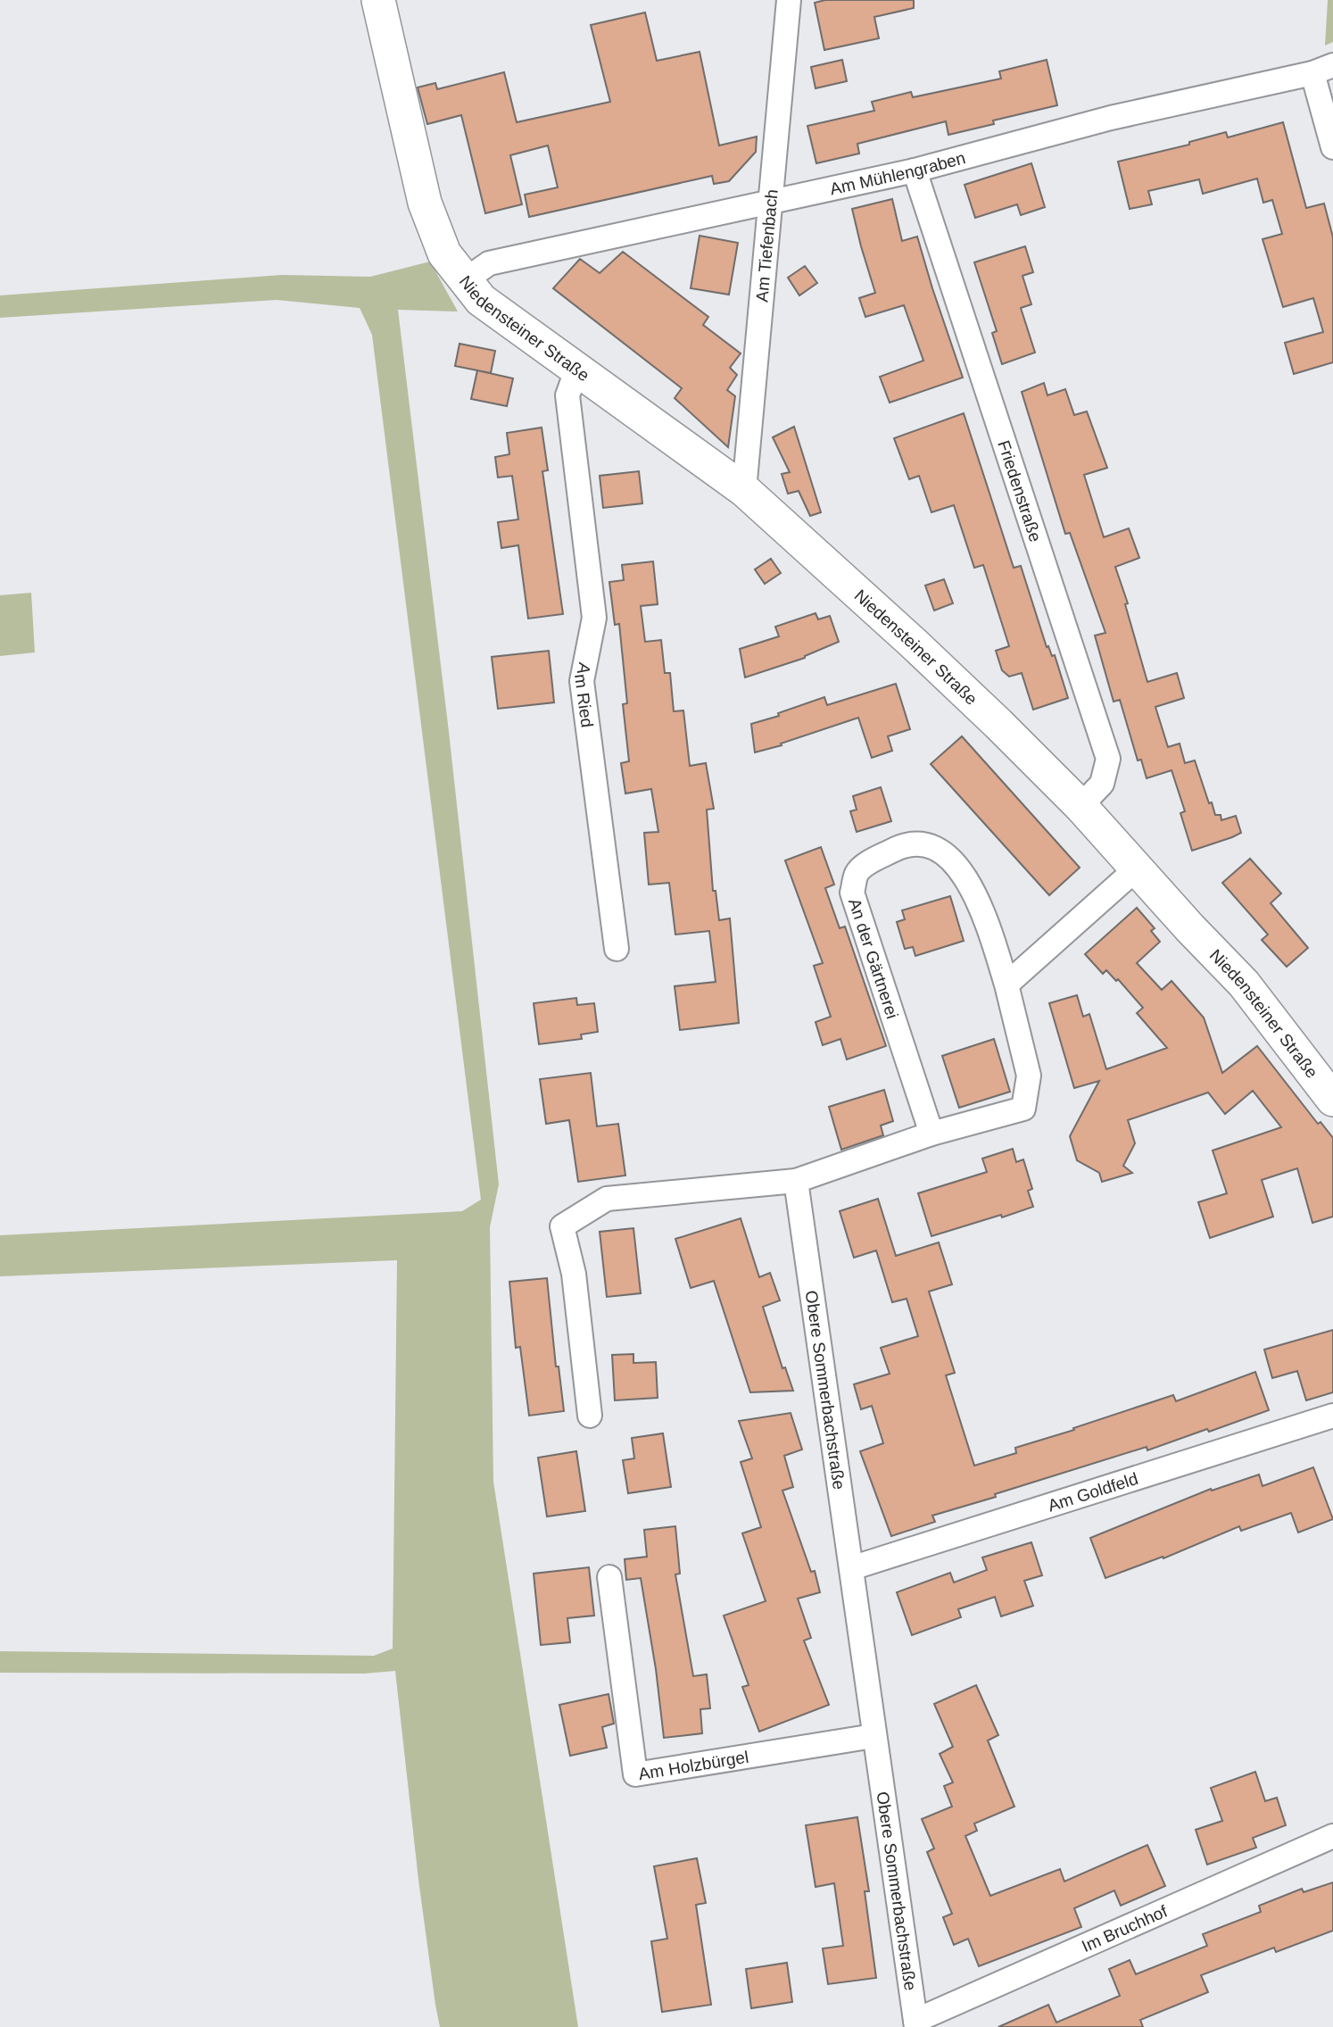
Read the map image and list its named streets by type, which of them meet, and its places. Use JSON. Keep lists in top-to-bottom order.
{
  "streets": {
    "main road": ["Niedensteiner Straße"],
    "street": [
      "Am Mühlengraben",
      "Am Tiefenbach",
      "Friedenstraße",
      "Am Ried",
      "An der Gärtnerei",
      "Obere Sommerbachstraße",
      "Am Goldfeld",
      "Am Holzbürgel",
      "Im Bruchhof"
    ]
  },
  "crossings": [
    ["Am Mühlengraben", "Am Tiefenbach"],
    ["Am Mühlengraben", "Niedensteiner Straße"],
    ["Am Mühlengraben", "Friedenstraße"],
    ["Am Tiefenbach", "Niedensteiner Straße"],
    ["Niedensteiner Straße", "Friedenstraße"],
    ["Niedensteiner Straße", "Am Ried"],
    ["An der Gärtnerei", "Obere Sommerbachstraße"],
    ["Obere Sommerbachstraße", "Am Goldfeld"],
    ["Obere Sommerbachstraße", "Am Holzbürgel"],
    ["Obere Sommerbachstraße", "Im Bruchhof"]
  ]
}
